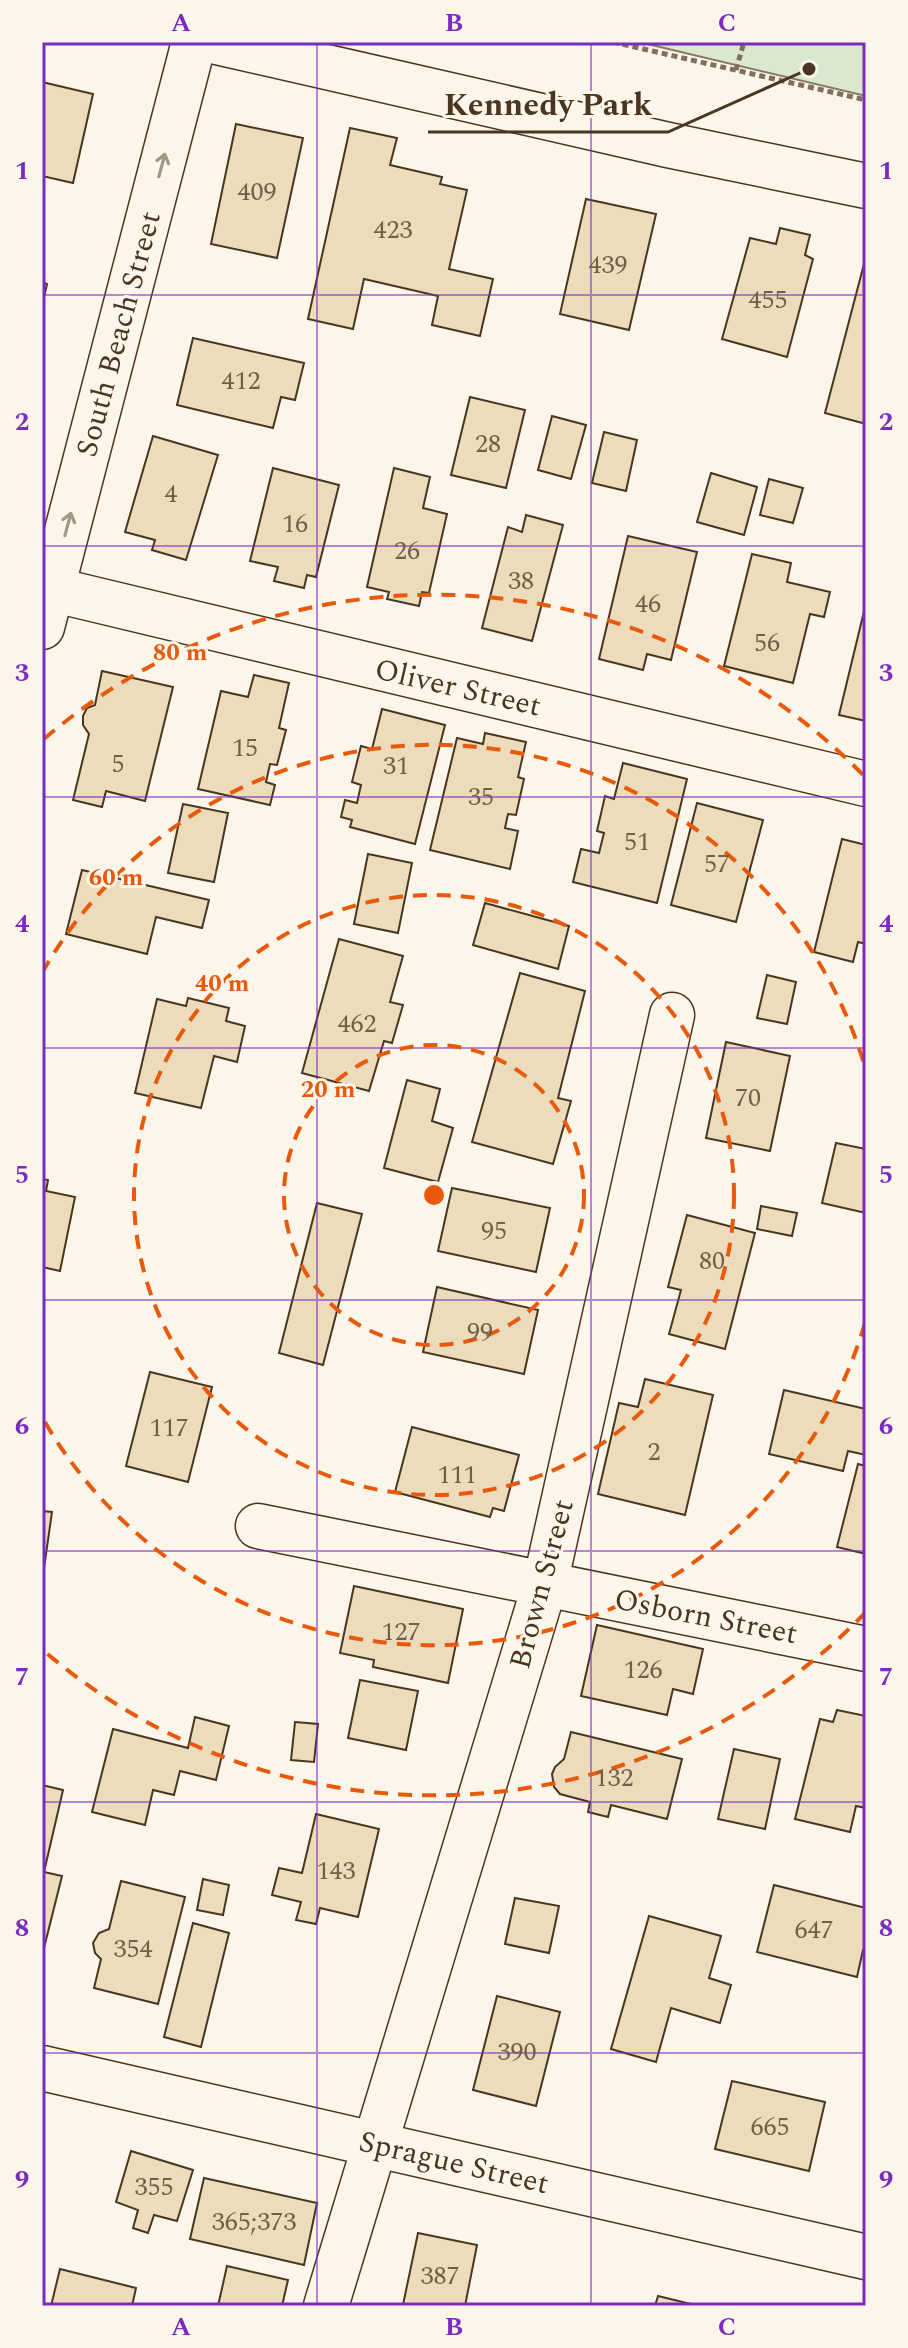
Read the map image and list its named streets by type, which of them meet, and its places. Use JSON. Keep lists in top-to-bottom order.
{
  "streets": {
    "street": [
      "South Beach Street",
      "Oliver Street",
      "Brown Street",
      "Osborn Street",
      "Sprague Street"
    ]
  },
  "crossings": [
    ["South Beach Street", "Oliver Street"],
    ["Brown Street", "Osborn Street"],
    ["Brown Street", "Sprague Street"]
  ],
  "one_way": ["South Beach Street"],
  "places": ["Kennedy Park"],
  "house_numbers": [
    "409",
    "423",
    "439",
    "455",
    "412",
    "28",
    "4",
    "16",
    "26",
    "38",
    "46",
    "56",
    "15",
    "5",
    "31",
    "35",
    "51",
    "57",
    "462",
    "70",
    "95",
    "80",
    "99",
    "117",
    "2",
    "111",
    "127",
    "126",
    "132",
    "143",
    "647",
    "354",
    "390",
    "665",
    "355",
    "365;373",
    "387"
  ],
  "grid": {
    "columns": ["A", "B", "C"],
    "rows": [
      "1",
      "2",
      "3",
      "4",
      "5",
      "6",
      "7",
      "8",
      "9"
    ]
  },
  "rings": [
    "80 m",
    "60 m",
    "40 m",
    "20 m"
  ]
}
